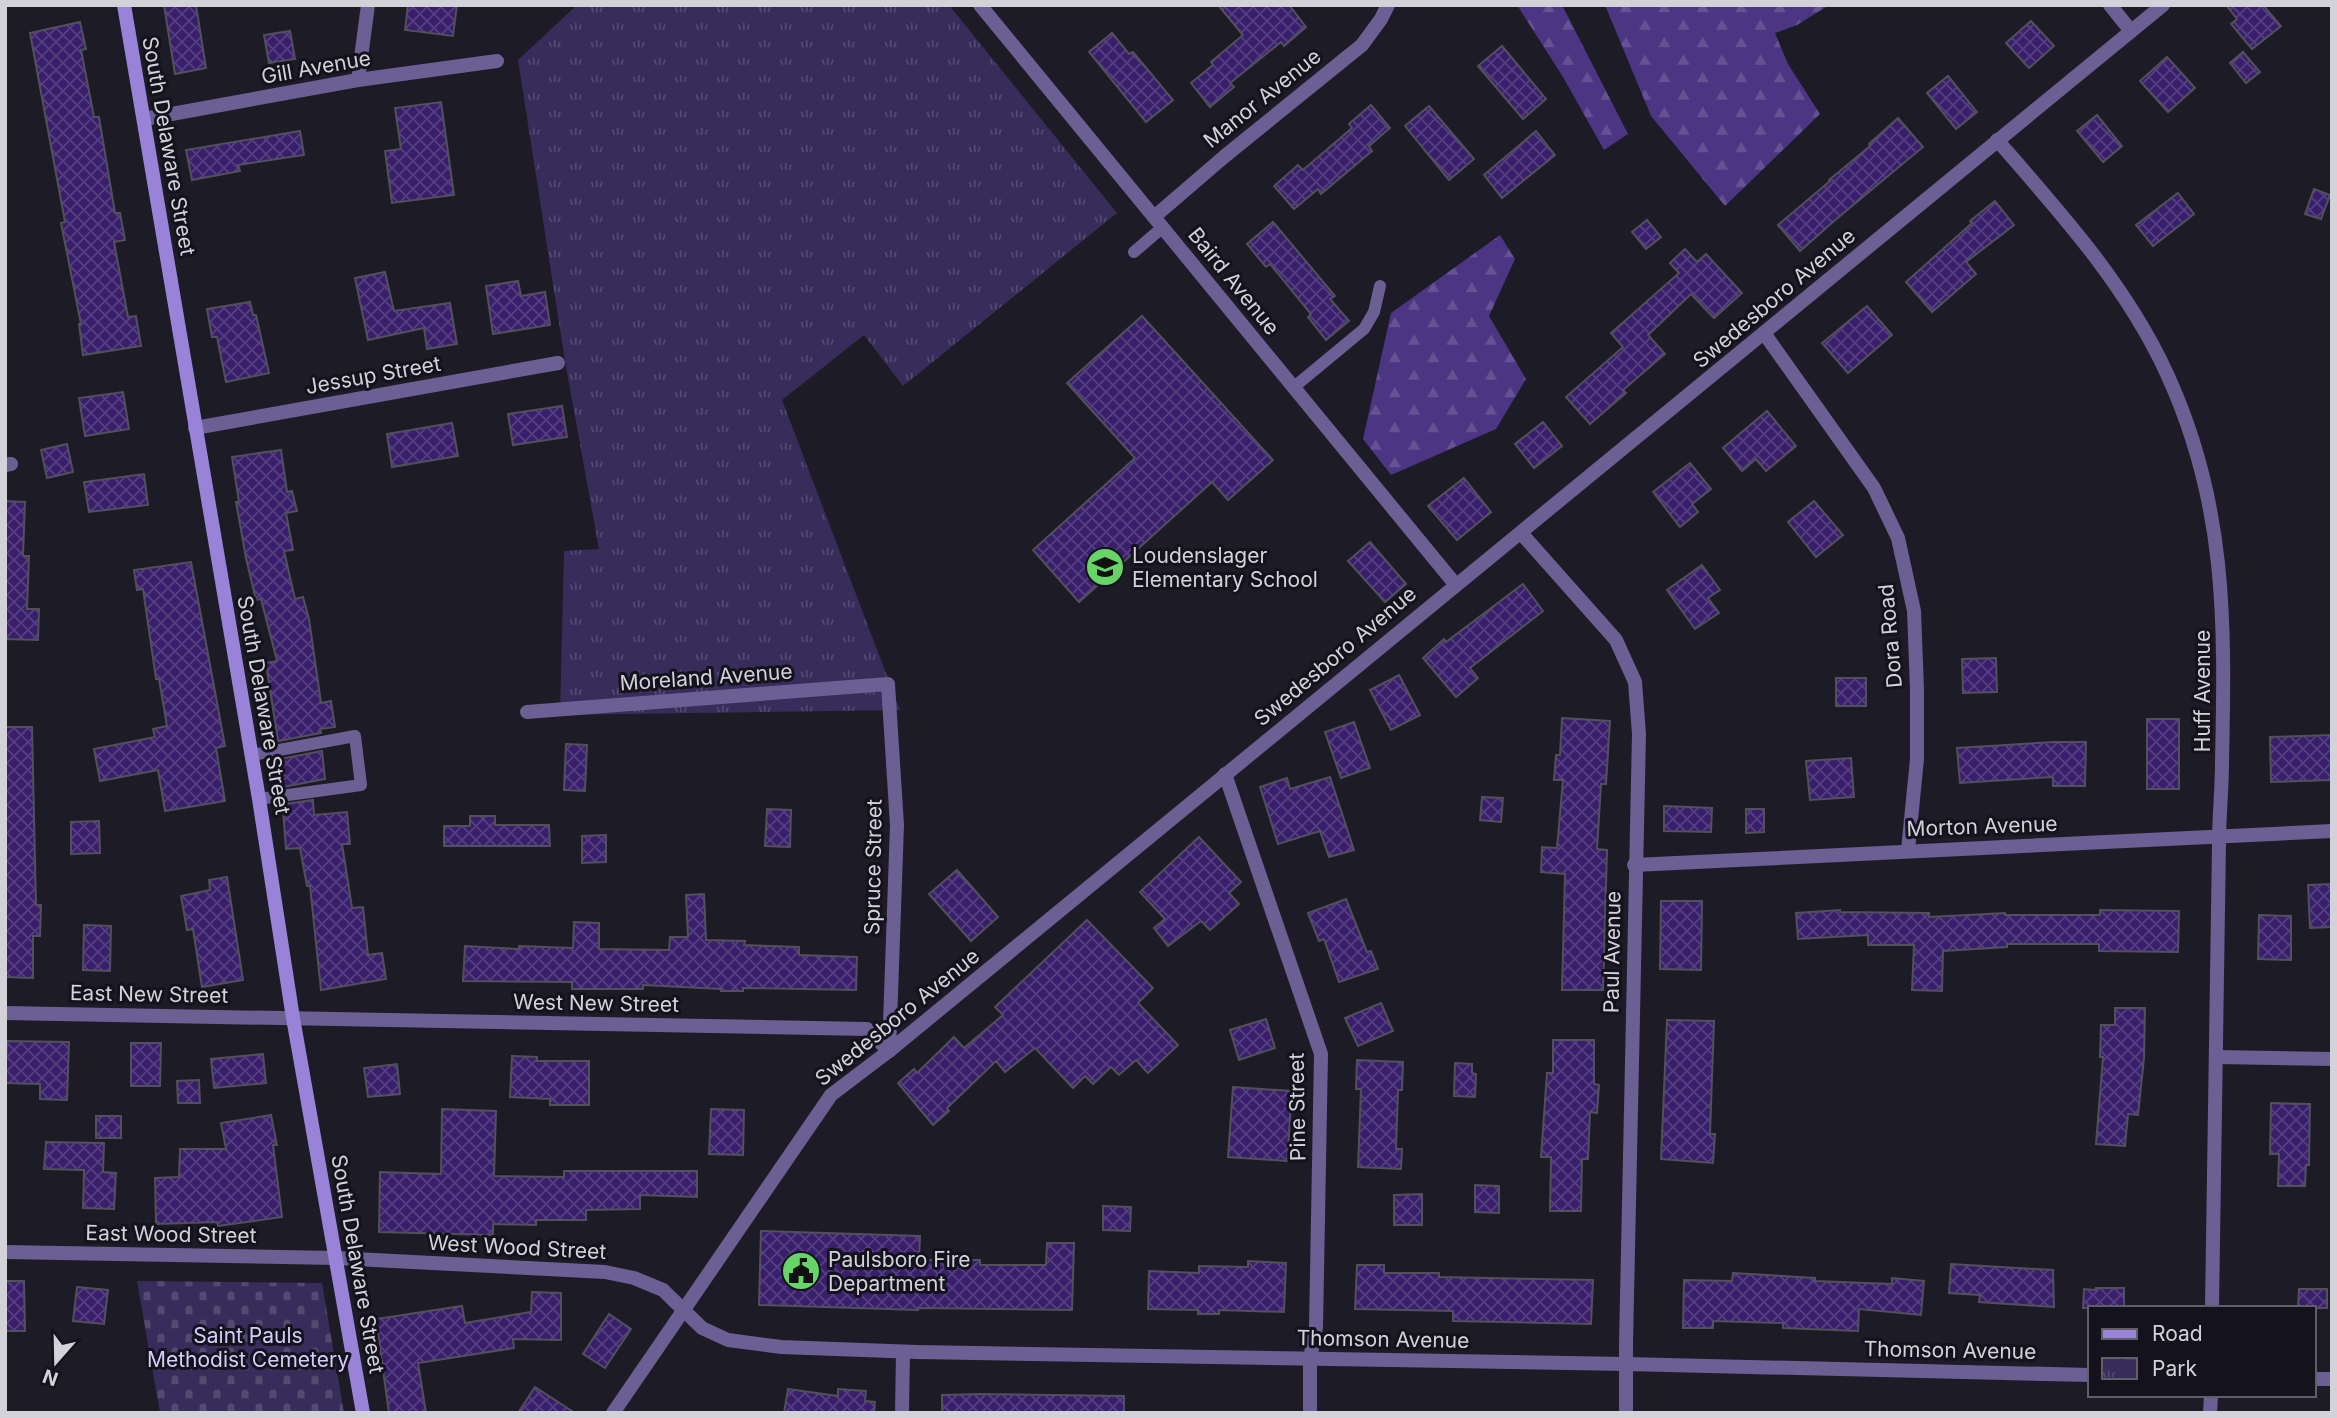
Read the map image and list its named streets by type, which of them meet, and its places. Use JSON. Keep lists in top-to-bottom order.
{
  "streets": {
    "main road": ["South Delaware Street"],
    "street": [
      "Gill Avenue",
      "Manor Avenue",
      "Baird Avenue",
      "Swedesboro Avenue",
      "Jessup Street",
      "Dora Road",
      "Moreland Avenue",
      "Huff Avenue",
      "Morton Avenue",
      "Spruce Street",
      "Paul Avenue",
      "East New Street",
      "West New Street",
      "Pine Street",
      "East Wood Street",
      "West Wood Street",
      "Thomson Avenue"
    ]
  },
  "crossings": [
    ["Gill Avenue", "South Delaware Street"],
    ["Manor Avenue", "Baird Avenue"],
    ["South Delaware Street", "Jessup Street"],
    ["South Delaware Street", "East New Street"],
    ["South Delaware Street", "West New Street"],
    ["South Delaware Street", "East Wood Street"],
    ["South Delaware Street", "West Wood Street"],
    ["Baird Avenue", "Swedesboro Avenue"],
    ["Swedesboro Avenue", "Dora Road"],
    ["Swedesboro Avenue", "Huff Avenue"],
    ["Swedesboro Avenue", "Spruce Street"],
    ["Swedesboro Avenue", "Paul Avenue"],
    ["Swedesboro Avenue", "West New Street"],
    ["Swedesboro Avenue", "Pine Street"],
    ["Swedesboro Avenue", "West Wood Street"],
    ["Swedesboro Avenue", "Thomson Avenue"],
    ["Dora Road", "Morton Avenue"],
    ["Moreland Avenue", "Spruce Street"],
    ["Huff Avenue", "Morton Avenue"],
    ["Morton Avenue", "Paul Avenue"],
    ["Spruce Street", "West New Street"],
    ["Paul Avenue", "Thomson Avenue"],
    ["East New Street", "West New Street"],
    ["Pine Street", "Thomson Avenue"],
    ["East Wood Street", "West Wood Street"],
    ["West Wood Street", "Thomson Avenue"]
  ],
  "parks": ["Saint Pauls Methodist Cemetery"],
  "places": {
    "school or university": ["Loudenslager Elementary School"],
    "public building": ["Paulsboro Fire Department"]
  },
  "legend": ["Road", "Park"],
  "north": "bottom"
}
